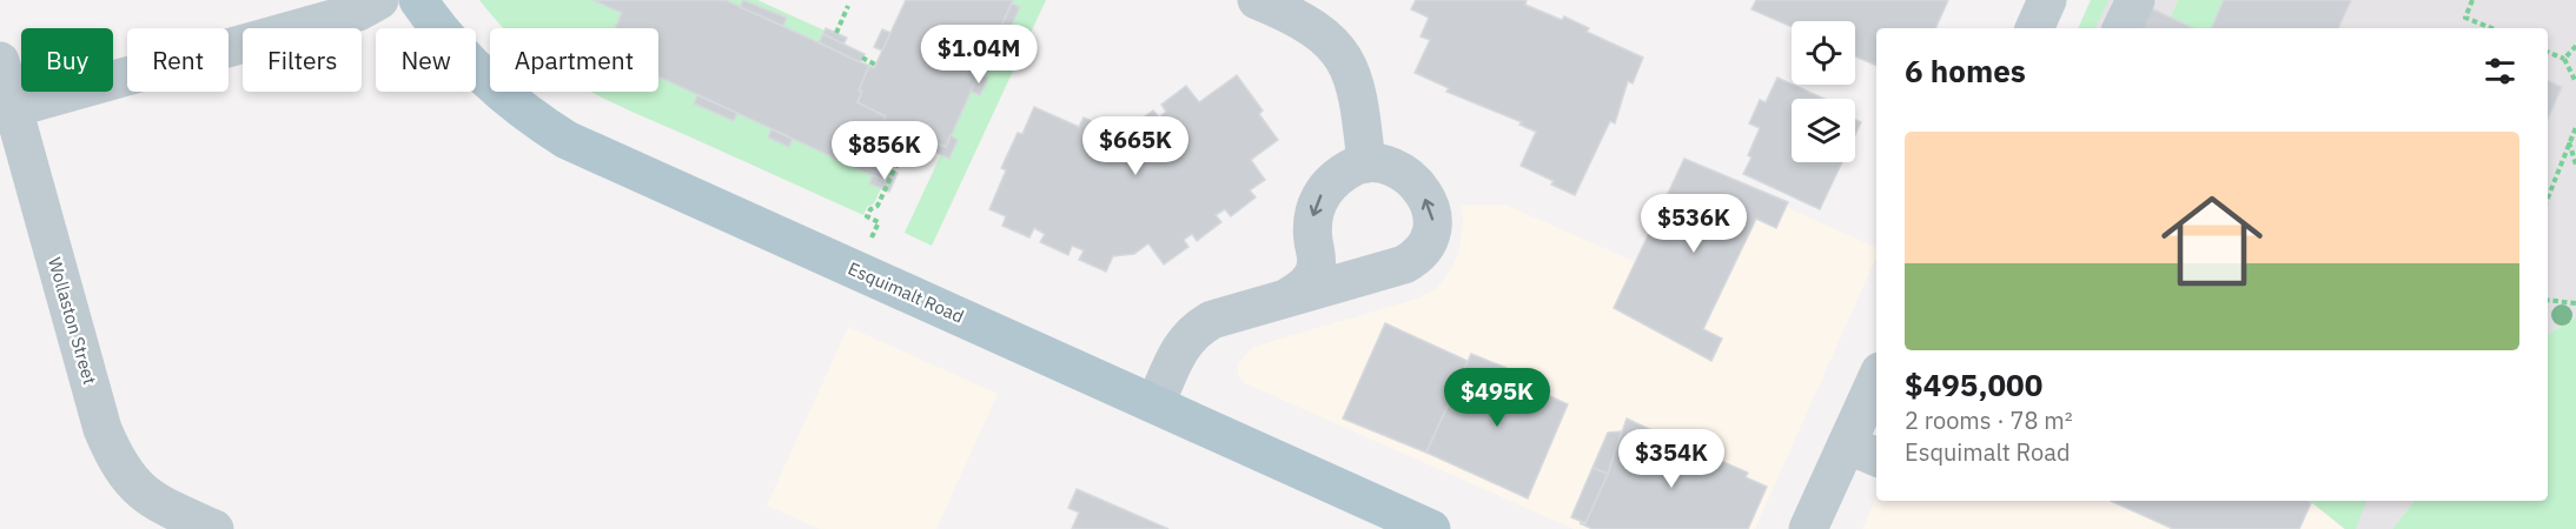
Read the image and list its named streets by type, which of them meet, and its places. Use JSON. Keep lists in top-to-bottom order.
{
  "streets": {
    "main road": ["Esquimalt Road"],
    "street": ["Wollaston Street"]
  },
  "page": {
    "price": [
      "$1.04M",
      "$665K",
      "$856K",
      "$536K",
      "$495K",
      "$354K"
    ],
    "chip": [
      "Buy",
      "Rent",
      "Filters",
      "New",
      "Apartment"
    ],
    "heading": "6 homes",
    "list": [
      {
        "name": "$495,000",
        "note": "2 rooms · 78 m² · Esquimalt Road"
      }
    ]
  }
}
